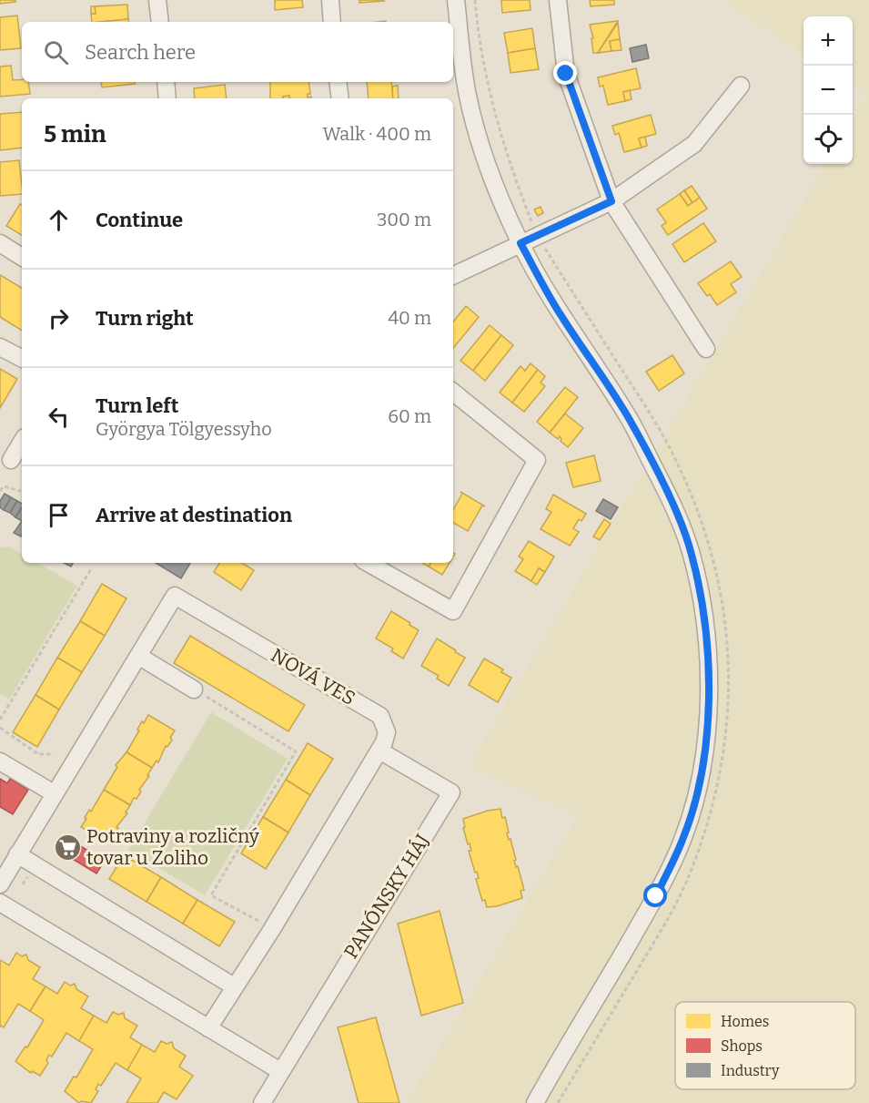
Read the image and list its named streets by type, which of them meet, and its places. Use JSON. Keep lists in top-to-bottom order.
{
  "streets": {
    "street": ["NOVÁ VES", "PANÓNSKY HÁJ"]
  },
  "crossings": [
    ["NOVÁ VES", "PANÓNSKY HÁJ"]
  ],
  "places": {
    "supermarket": ["Potraviny a rozličný tovar u Zoliho"]
  },
  "legend": ["Homes", "Shops", "Industry"],
  "page": {
    "map_buttons": ["+", "−"],
    "search": "Search here",
    "heading": ["5 min", "Walk · 400 m"],
    "list": [
      ["Continue", "300 m"],
      ["Turn right", "40 m"],
      ["Turn left", "Györgya Tölgyessyho", "60 m"],
      "Arrive at destination"
    ]
  }
}
